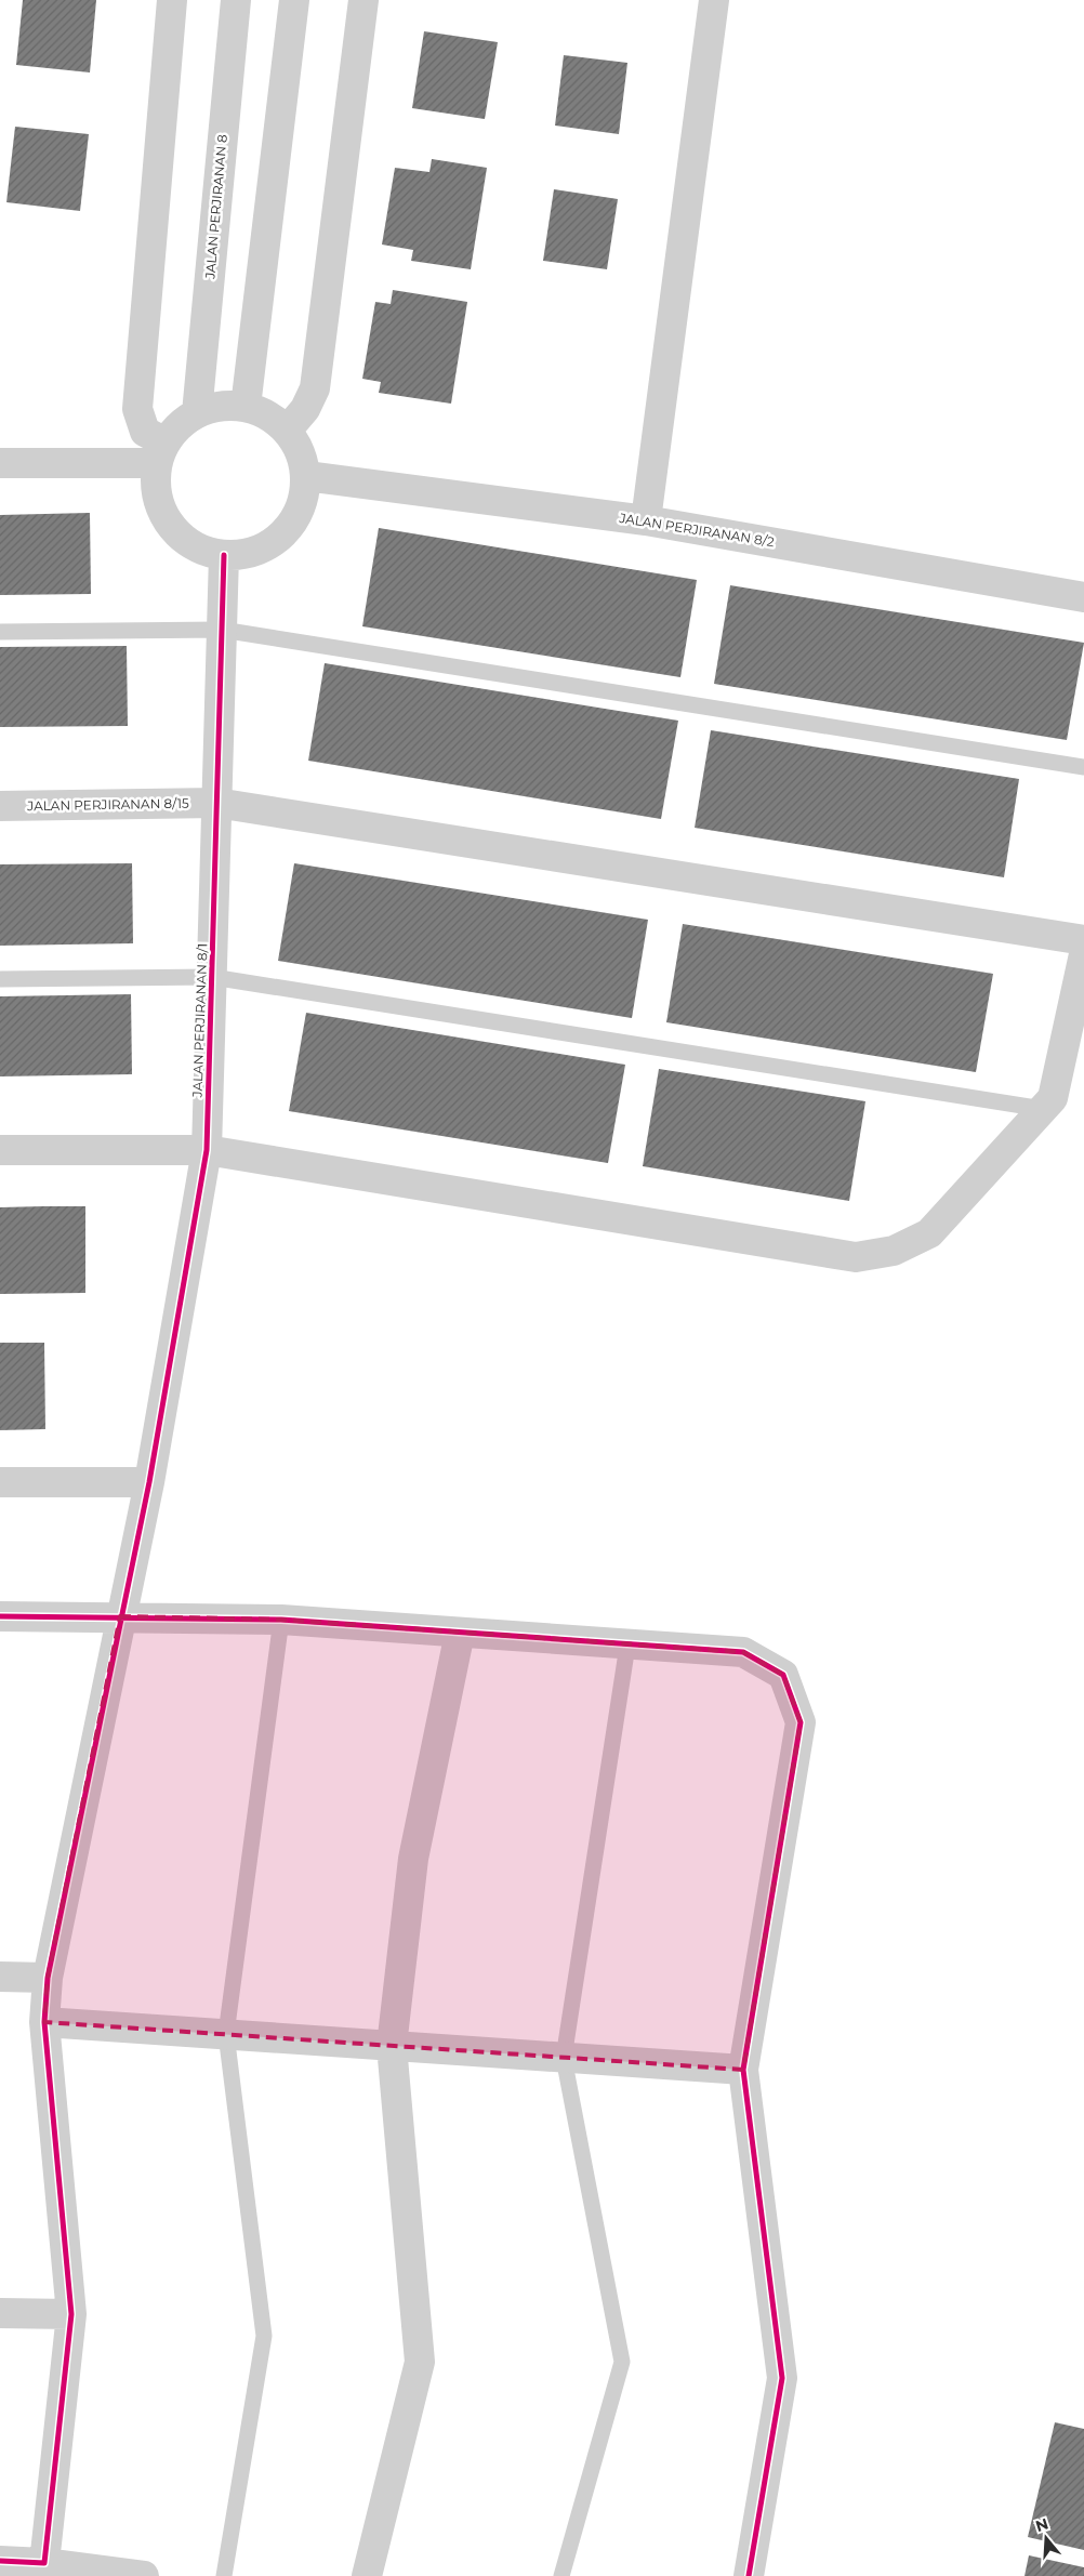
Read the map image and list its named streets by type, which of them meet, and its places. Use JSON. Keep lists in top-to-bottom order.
{
  "streets": {
    "street": [
      "JALAN PERJIRANAN 8",
      "JALAN PERJIRANAN 8/2",
      "JALAN PERJIRANAN 8/15",
      "JALAN PERJIRANAN 8/1"
    ]
  },
  "crossings": [
    ["JALAN PERJIRANAN 8", "JALAN PERJIRANAN 8/2"],
    ["JALAN PERJIRANAN 8", "JALAN PERJIRANAN 8/1"],
    ["JALAN PERJIRANAN 8/2", "JALAN PERJIRANAN 8/1"],
    ["JALAN PERJIRANAN 8/15", "JALAN PERJIRANAN 8/1"]
  ],
  "north": "top"
}
